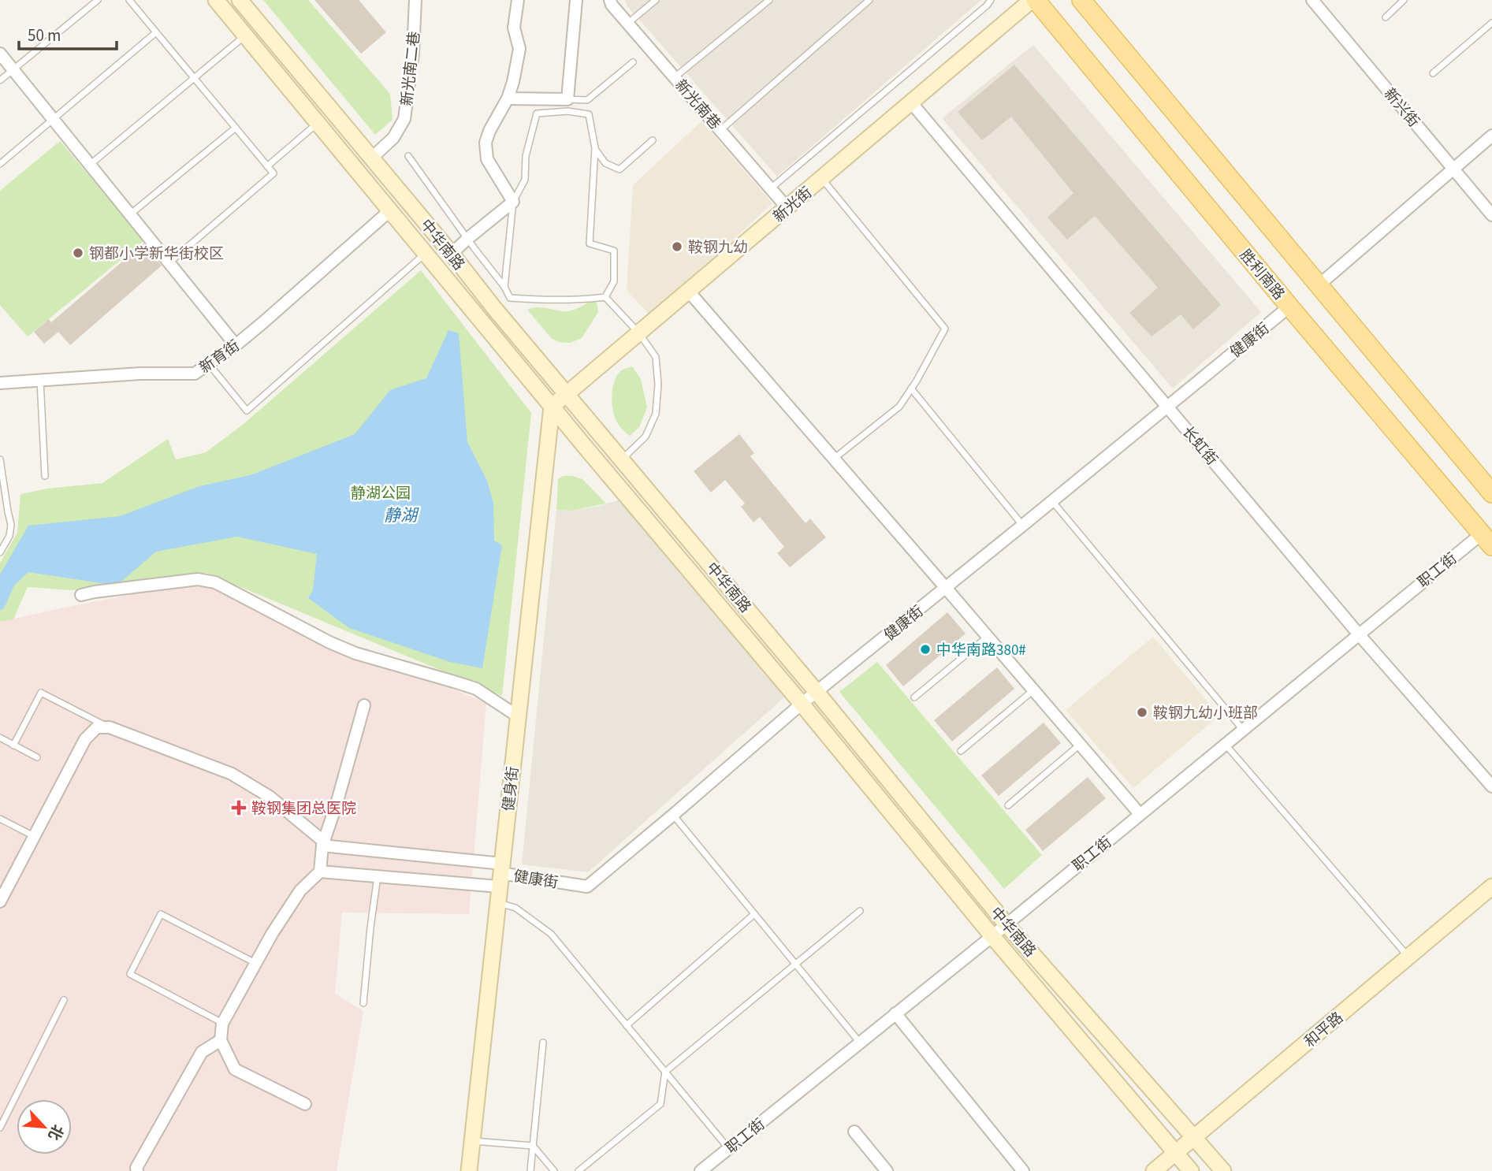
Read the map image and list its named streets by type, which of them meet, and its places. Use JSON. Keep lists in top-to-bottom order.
{
  "streets": {
    "main road": [
      "新光街",
      "中华南路",
      "胜利南路",
      "健身街",
      "和平路"
    ],
    "street": [
      "新光南二巷",
      "新光南巷",
      "新兴街",
      "健康街",
      "新育街",
      "长虹街",
      "职工街"
    ]
  },
  "crossings": [
    ["新光南二巷", "中华南路"],
    ["新光南巷", "新光街"],
    ["新光街", "中华南路"],
    ["新光街", "长虹街"],
    ["新光街", "健身街"],
    ["中华南路", "健康街"],
    ["中华南路", "新育街"],
    ["中华南路", "职工街"],
    ["中华南路", "健身街"],
    ["中华南路", "和平路"],
    ["胜利南路", "健康街"],
    ["胜利南路", "职工街"],
    ["健康街", "长虹街"],
    ["健康街", "健身街"],
    ["长虹街", "职工街"]
  ],
  "water": ["静湖"],
  "parks": ["静湖公园"],
  "places": {
    "other": [
      "鞍钢九幼",
      "钢都小学新华街校区",
      "中华南路380#",
      "鞍钢九幼小班部"
    ],
    "health": ["鞍钢集团总医院"]
  },
  "scale_bar": "50 m",
  "north": "bottom right"
}
